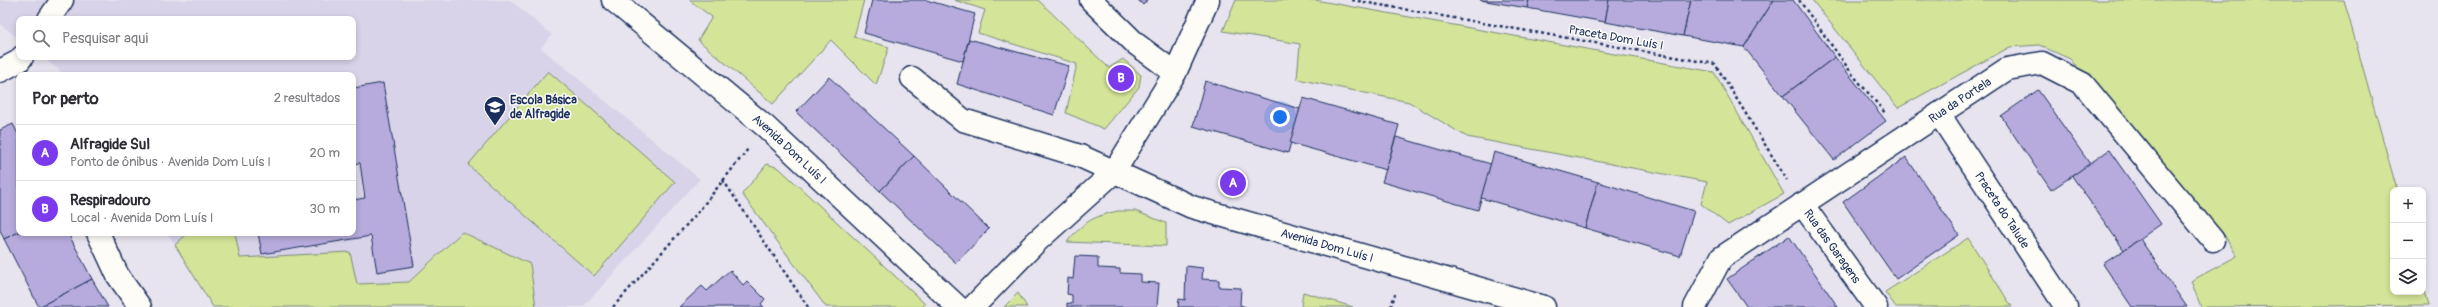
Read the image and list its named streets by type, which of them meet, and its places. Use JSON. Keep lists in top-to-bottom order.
{
  "streets": {
    "street": [
      "Rua da Portela",
      "Avenida Dom Luís I",
      "Praceta do Talude",
      "Rua das Garagens"
    ],
    "path": ["Praceta Dom Luís I"]
  },
  "crossings": [
    ["Praceta Dom Luís I", "Rua da Portela"],
    ["Praceta Dom Luís I", "Rua das Garagens"],
    ["Rua da Portela", "Praceta do Talude"],
    ["Rua da Portela", "Rua das Garagens"]
  ],
  "places": {
    "school or university": ["Escola Básica de Alfragide"]
  },
  "page": {
    "search": "Pesquisar aqui",
    "pins": ["B", "A"],
    "heading": ["Por perto", "2 resultados"],
    "list": [
      {
        "mark": "A",
        "name": "Alfragide Sul",
        "note": "Ponto de ônibus · Avenida Dom Luís I",
        "value": "20 m"
      },
      {
        "mark": "B",
        "name": "Respiradouro",
        "note": "Local · Avenida Dom Luís I",
        "value": "30 m"
      }
    ],
    "map_buttons": ["+", "−"]
  }
}
